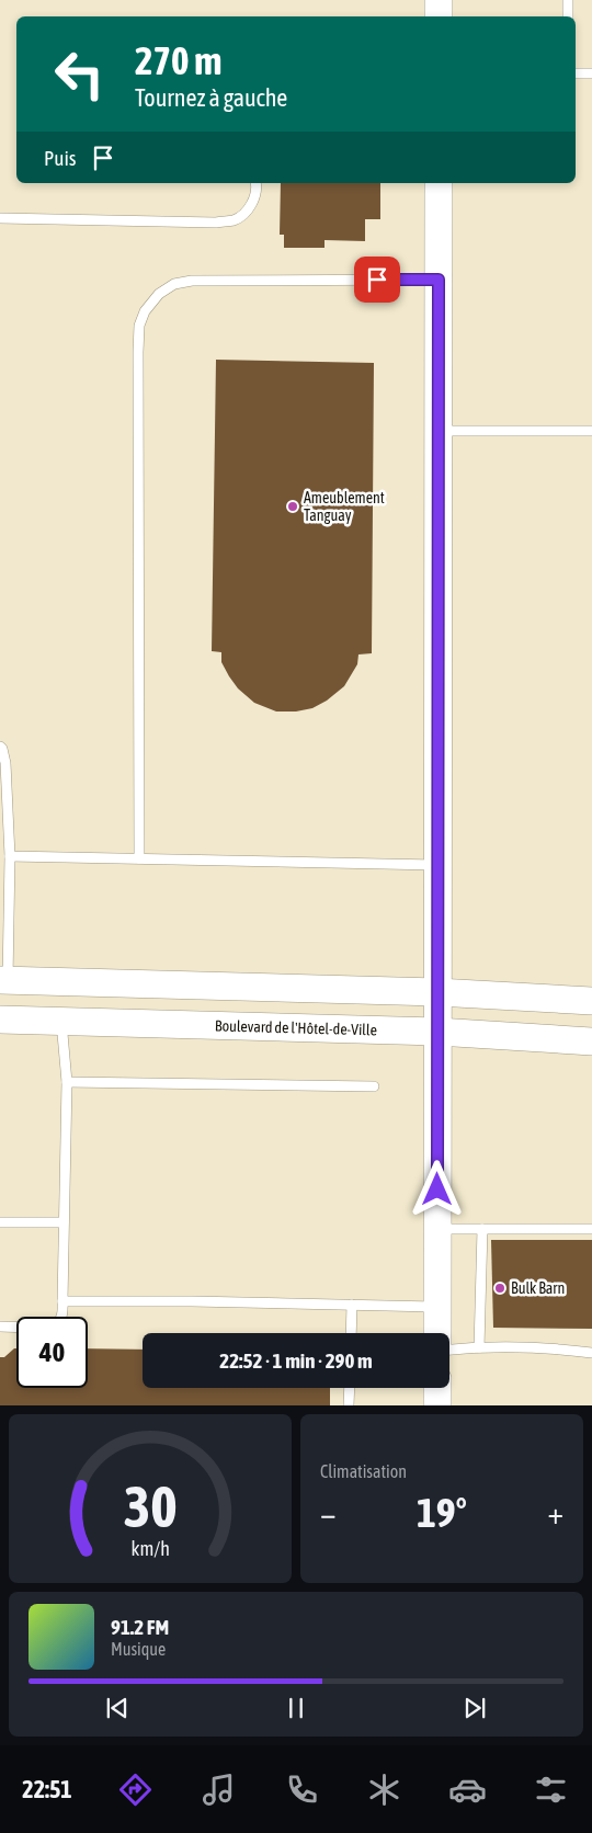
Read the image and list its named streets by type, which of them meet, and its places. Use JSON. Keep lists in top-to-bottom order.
{
  "streets": {
    "street": ["Boulevard de l'Hôtel-de-Ville"]
  },
  "places": ["Ameublement Tanguay", "Bulk Barn"],
  "page": {
    "turn": ["270 m", "Tournez à gauche"],
    "then": "Puis",
    "limit": "40",
    "trip": "22:52 · 1 min · 290 m",
    "tile": "Climatisation",
    "heat": ["−", "19°", "+"],
    "song": ["91.2 FM", "Musique"],
    "tabs": "22:51",
    "gauge": ["30", "km/h"]
  }
}
